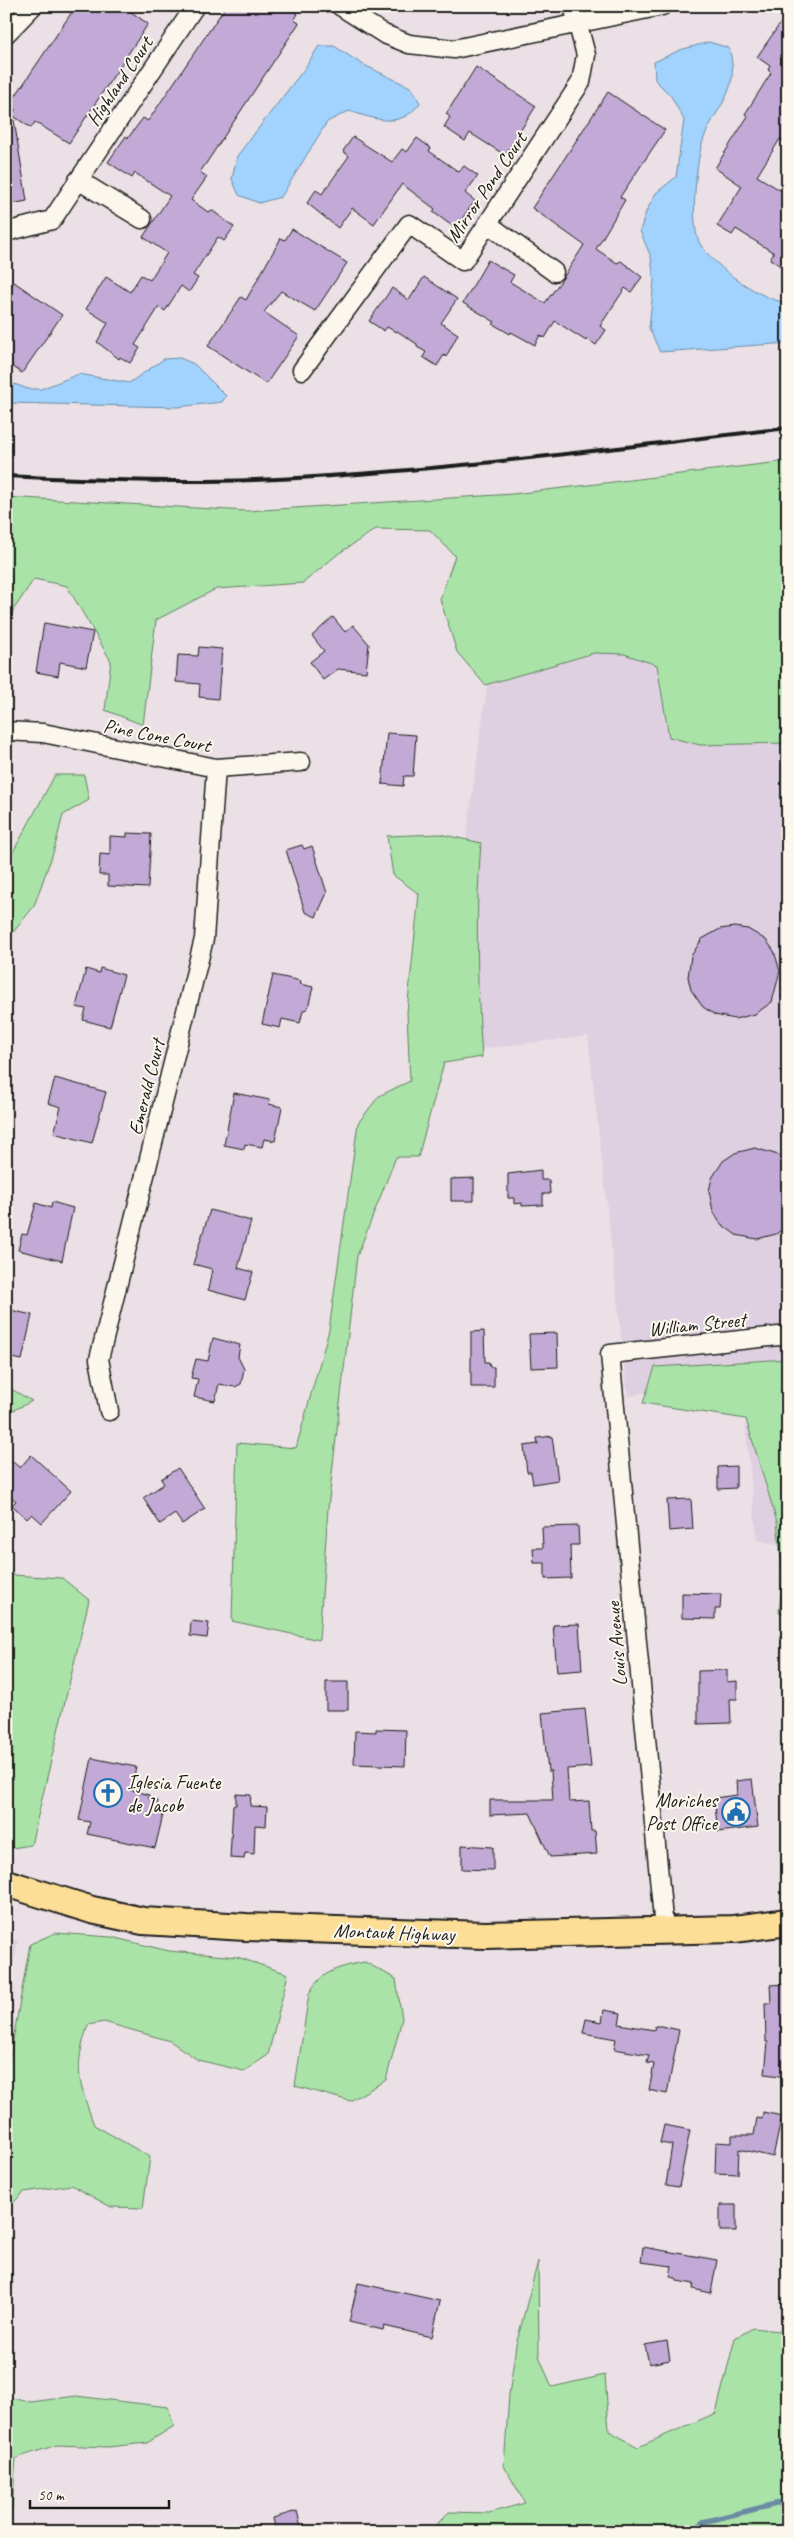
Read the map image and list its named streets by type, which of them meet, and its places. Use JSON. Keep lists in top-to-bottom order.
{
  "streets": {
    "main road": ["Montauk Highway"],
    "street": [
      "Highland Court",
      "Mirror Pond Court",
      "Pine Cone Court",
      "Emerald Court",
      "William Street",
      "Louis Avenue"
    ]
  },
  "crossings": [
    ["Pine Cone Court", "Emerald Court"],
    ["William Street", "Louis Avenue"],
    ["Louis Avenue", "Montauk Highway"]
  ],
  "places": {
    "church": ["Iglesia Fuente de Jacob"],
    "public building": ["Moriches Post Office"]
  },
  "scale_bar": "50 m"
}
